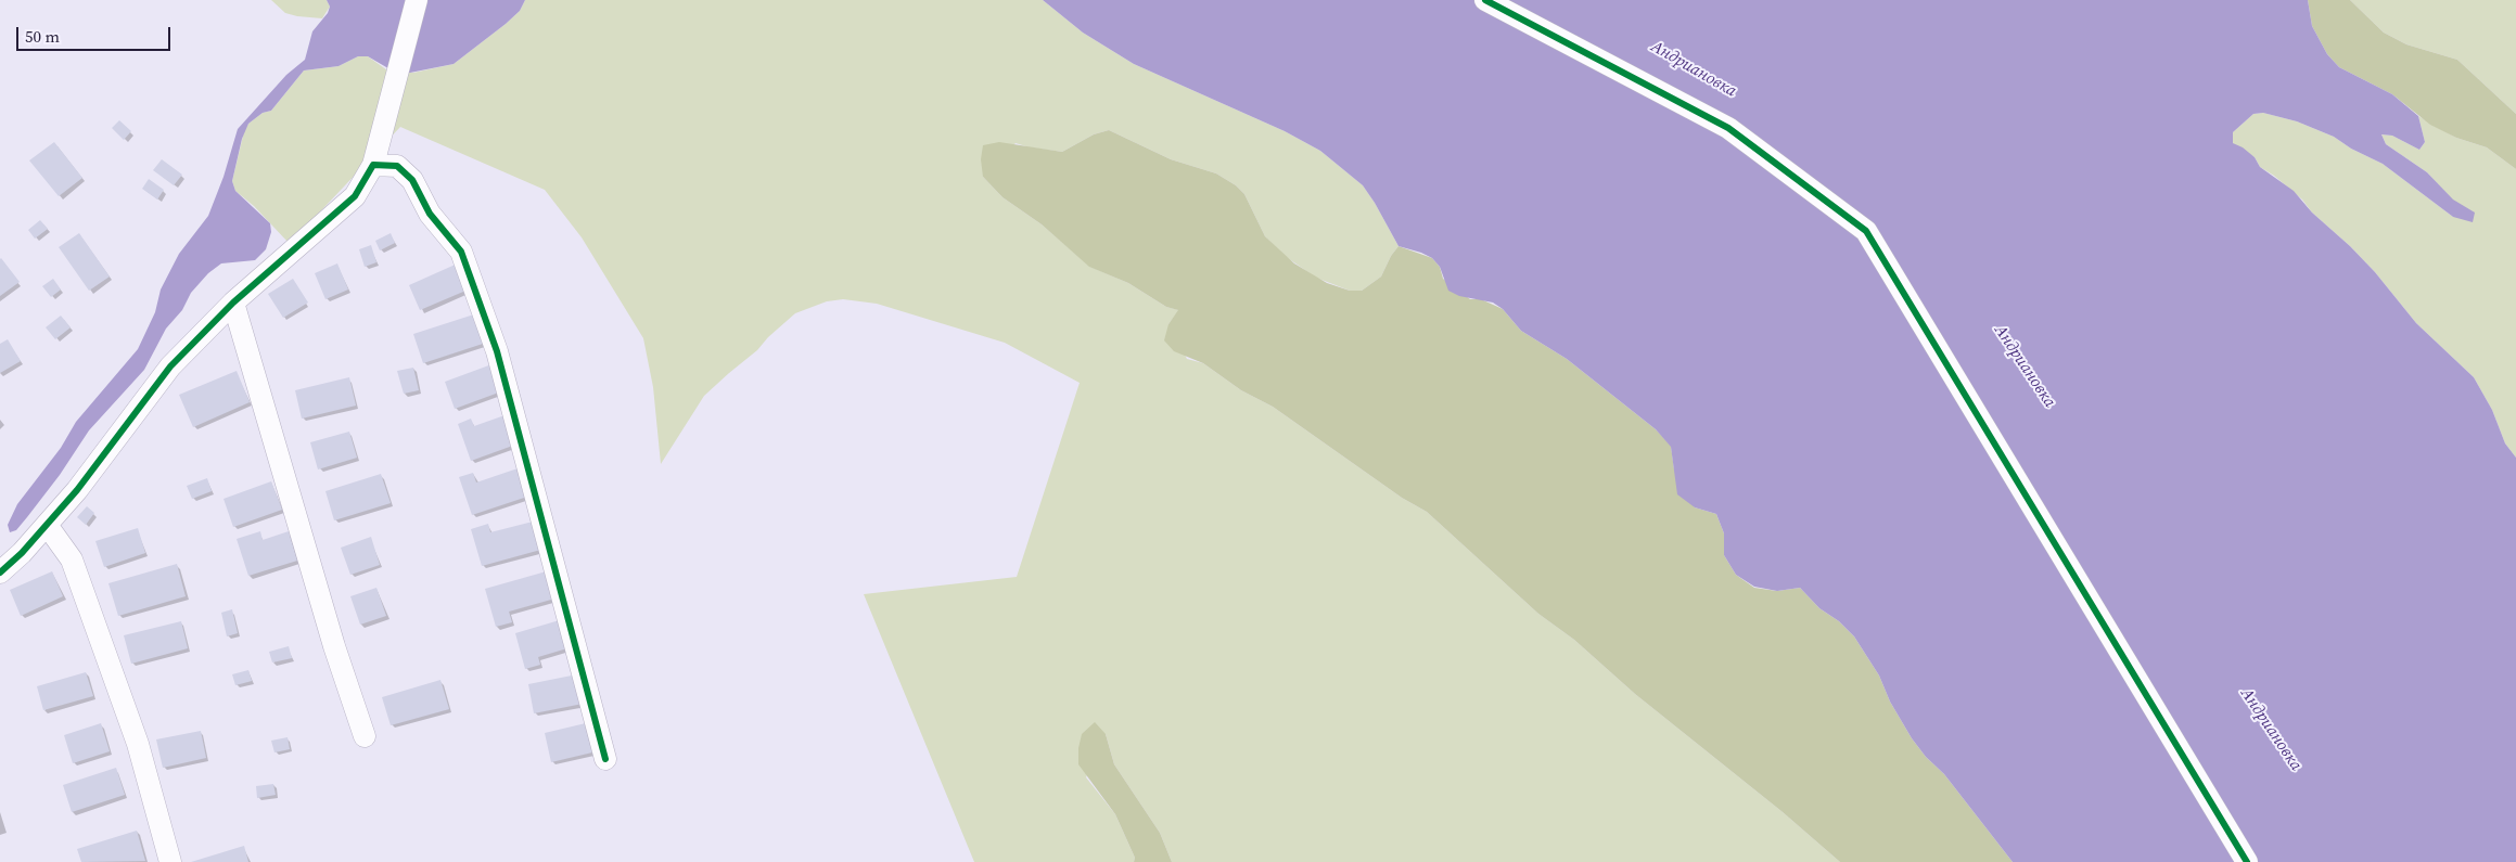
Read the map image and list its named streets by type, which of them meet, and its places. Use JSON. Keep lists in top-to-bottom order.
{
  "water": ["Андриановка"],
  "scale_bar": "50 m"
}
